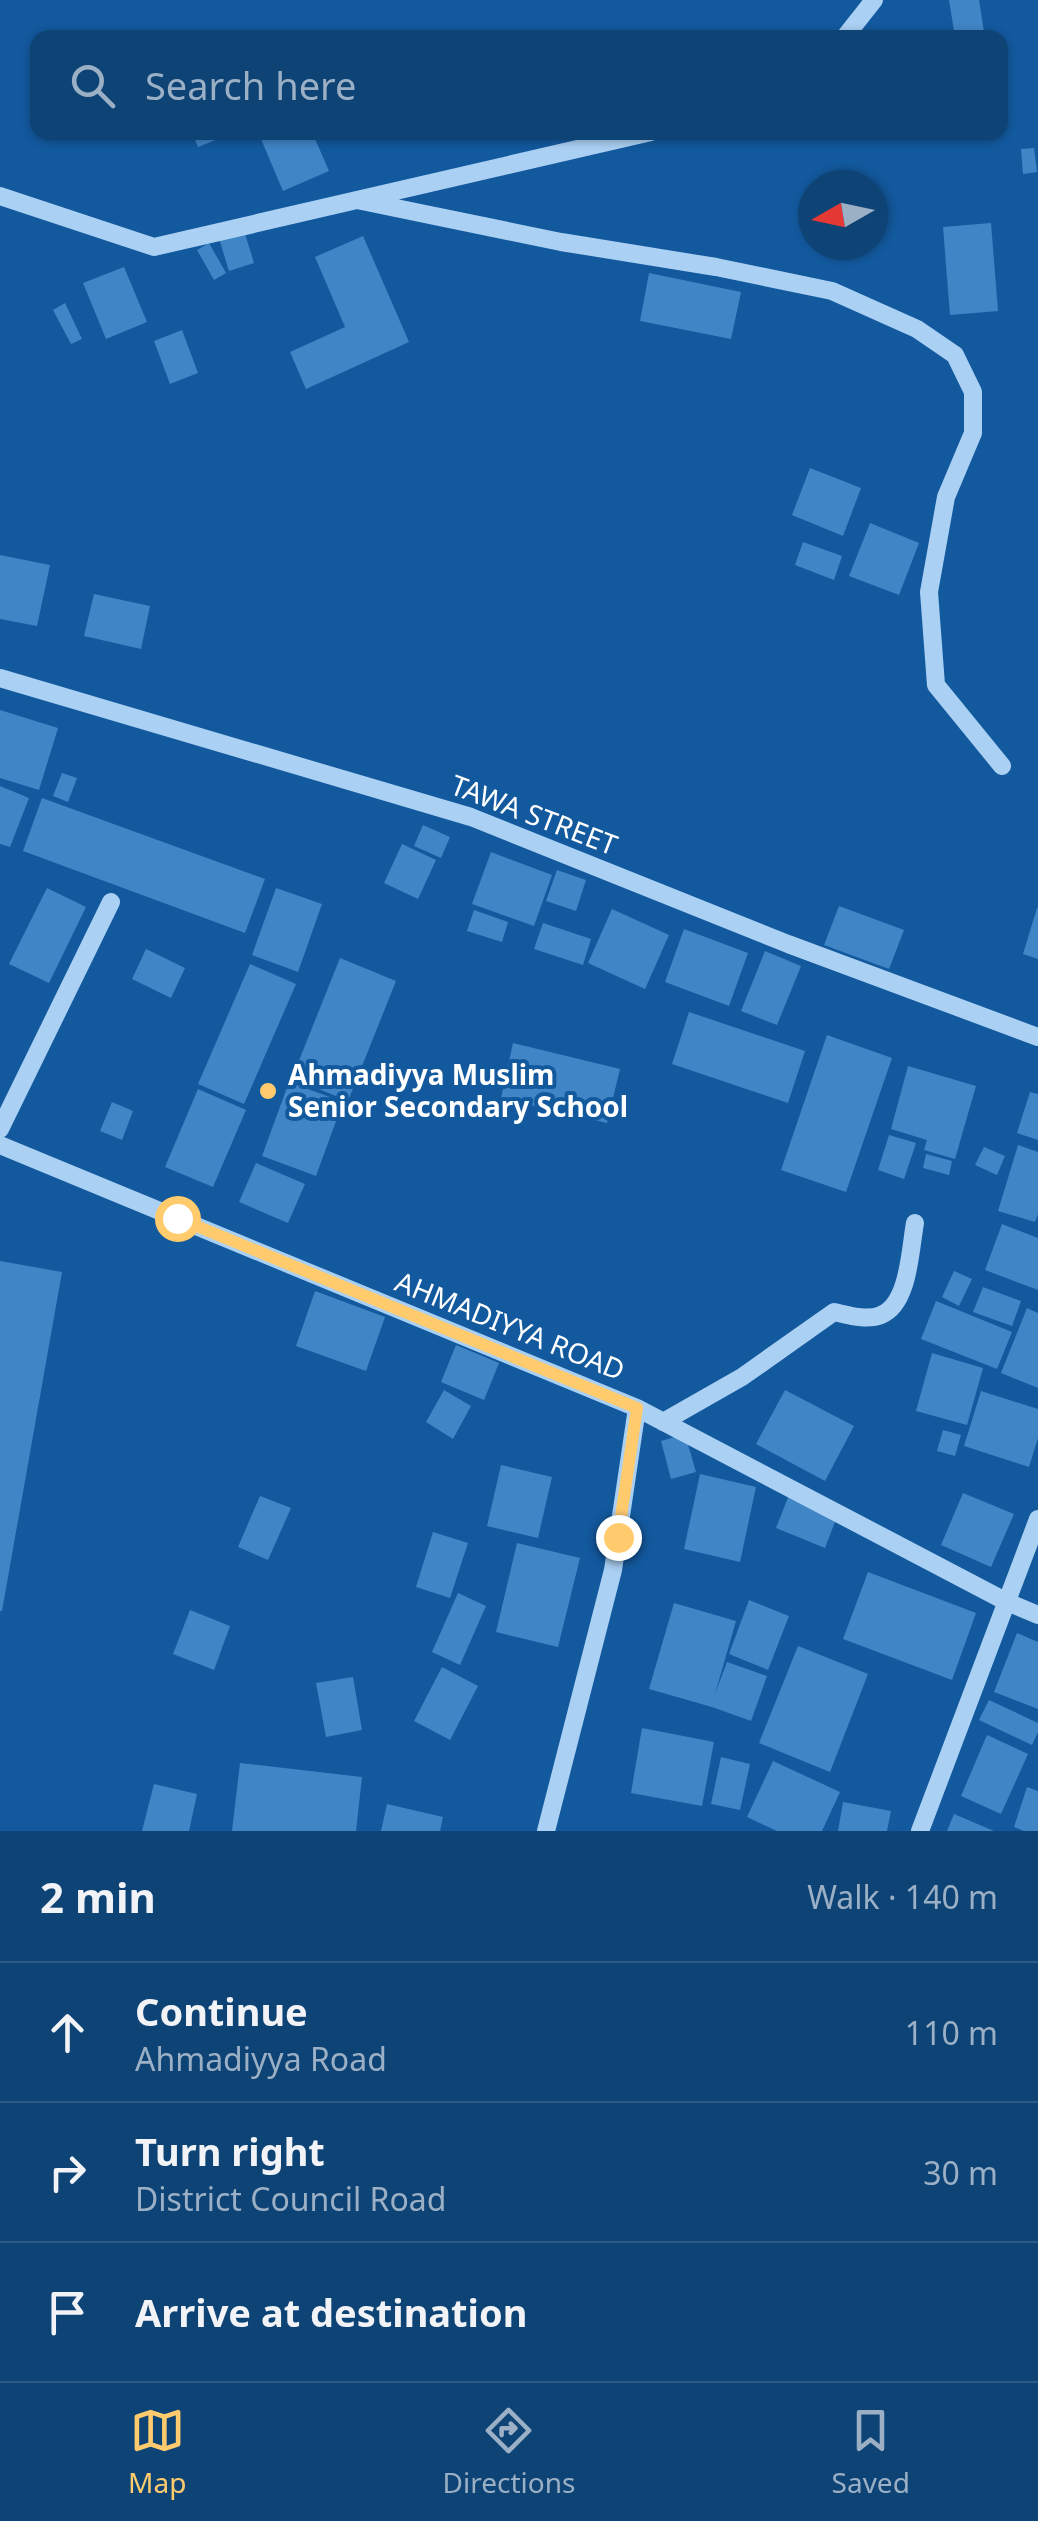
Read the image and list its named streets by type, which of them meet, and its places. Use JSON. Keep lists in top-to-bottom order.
{
  "streets": {
    "street": ["TAWA STREET", "AHMADIYYA ROAD"]
  },
  "places": ["Ahmadiyya Muslim Senior Secondary School"],
  "north": "left",
  "page": {
    "search": "Search here",
    "heading": ["2 min", "Walk · 140 m"],
    "list": [
      ["Continue", "Ahmadiyya Road", "110 m"],
      ["Turn right", "District Council Road", "30 m"],
      "Arrive at destination"
    ],
    "nav": ["Map", "Directions", "Saved"]
  }
}
